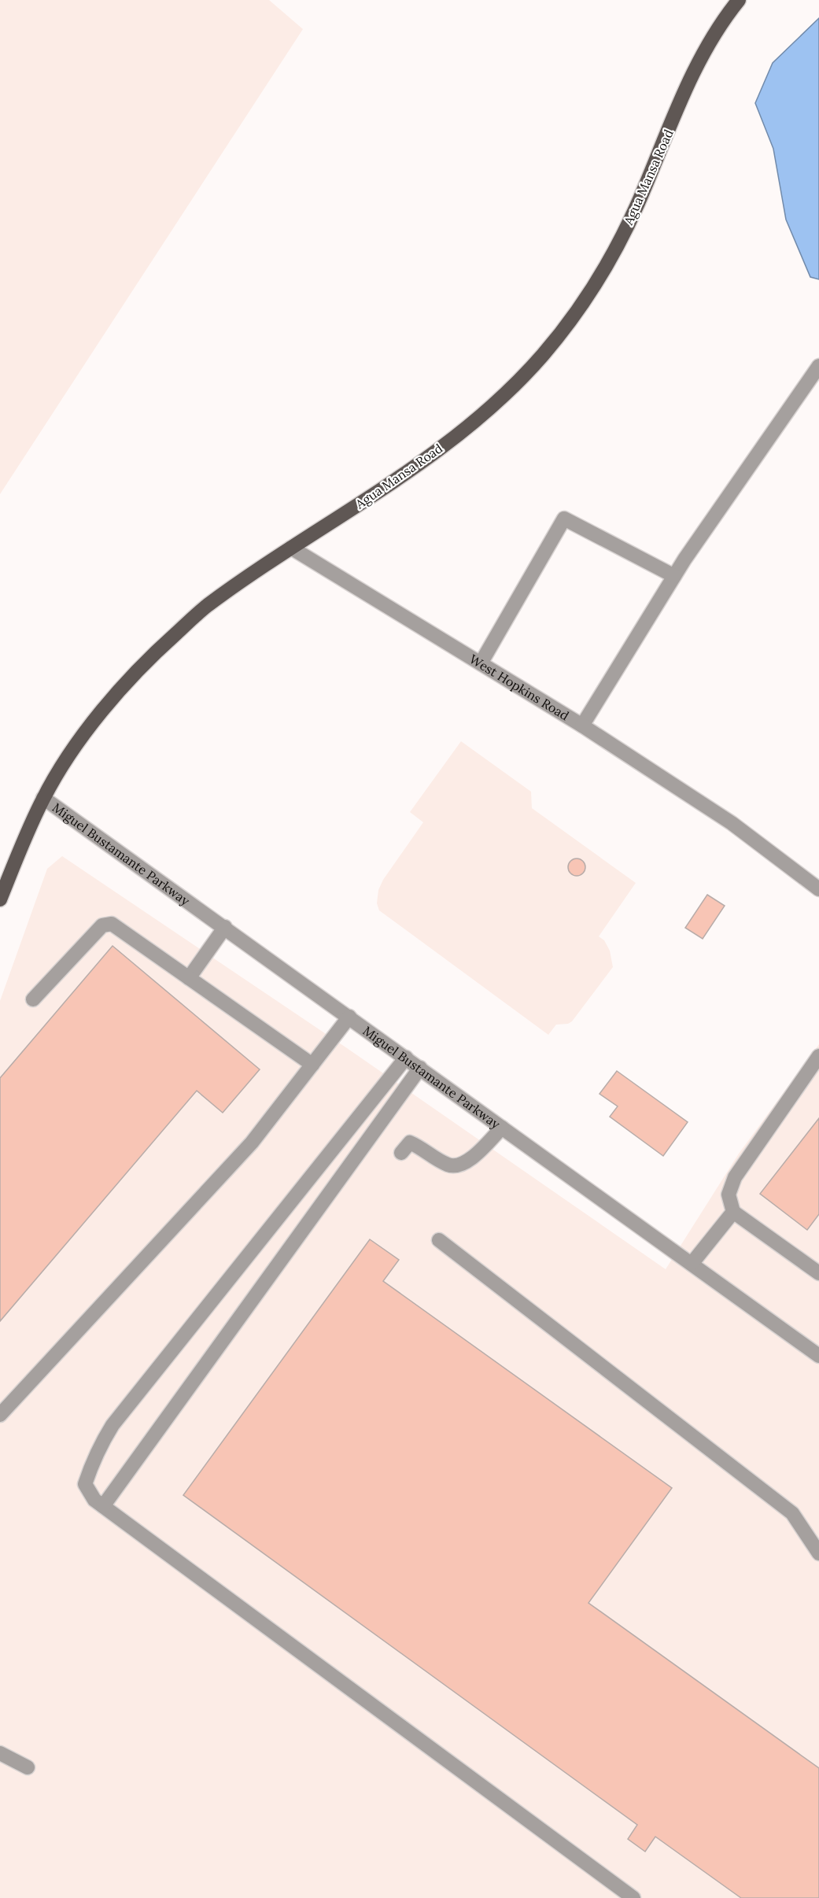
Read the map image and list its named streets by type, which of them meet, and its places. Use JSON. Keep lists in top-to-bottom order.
{
  "streets": {
    "main road": ["Agua Mansa Road"],
    "street": ["West Hopkins Road", "Miguel Bustamante Parkway"]
  },
  "crossings": [
    ["Agua Mansa Road", "West Hopkins Road"],
    ["Agua Mansa Road", "Miguel Bustamante Parkway"]
  ]
}
